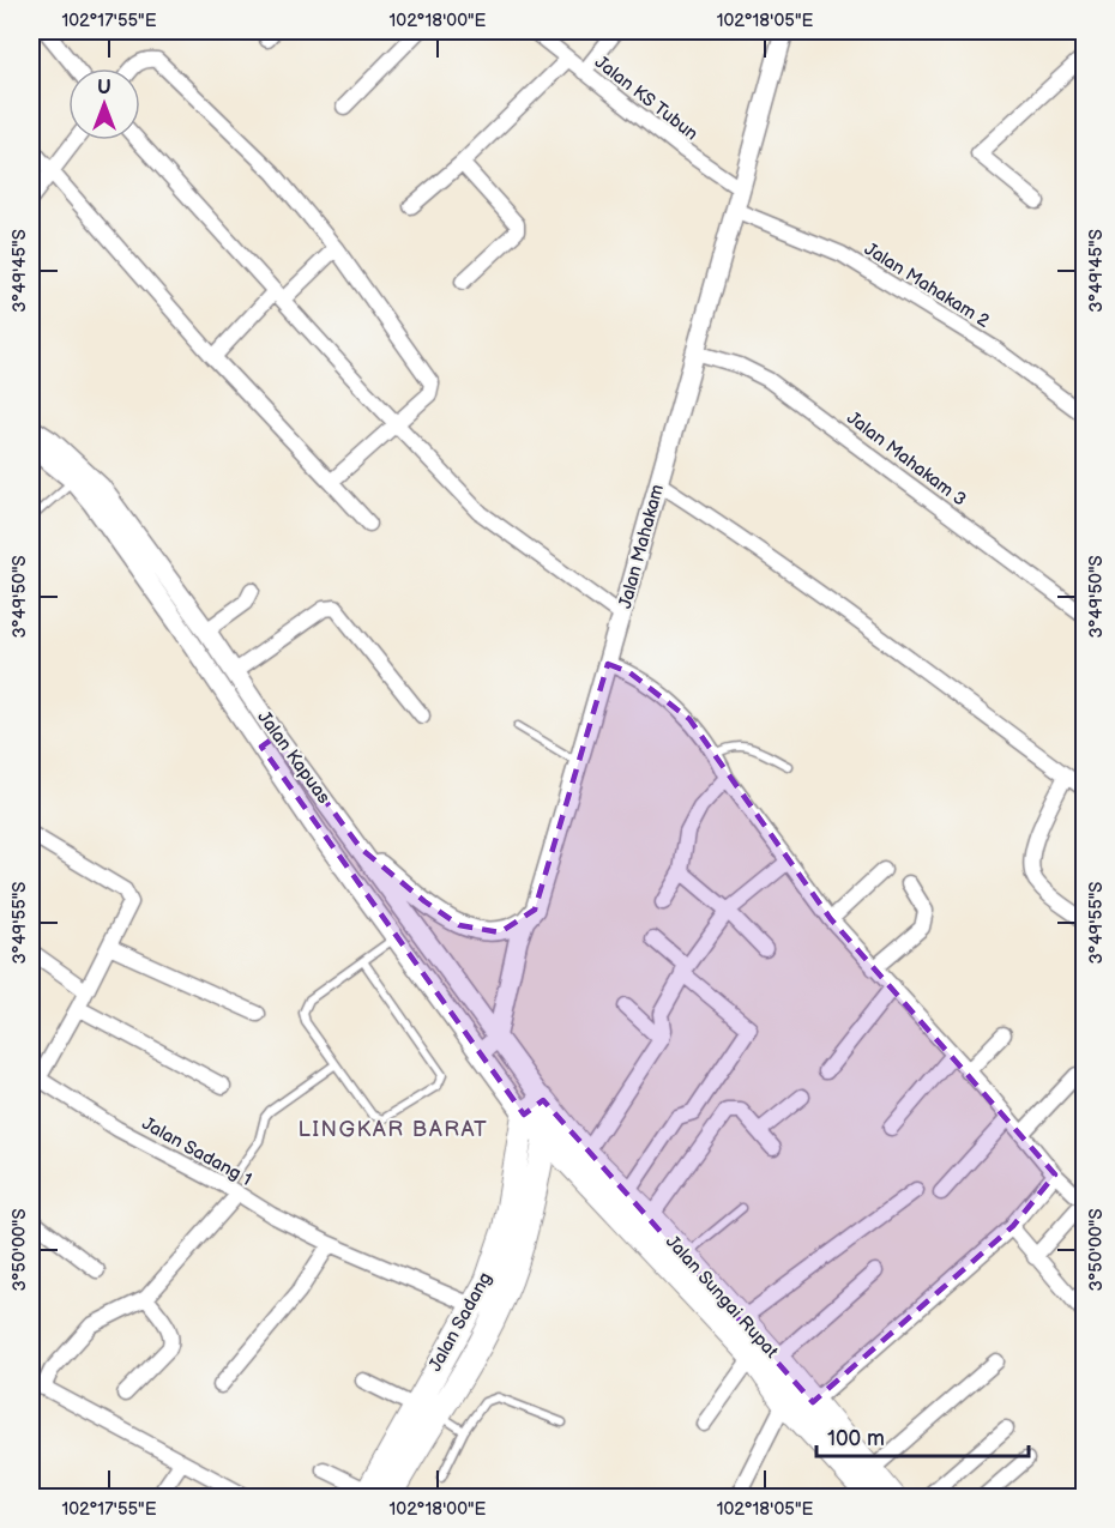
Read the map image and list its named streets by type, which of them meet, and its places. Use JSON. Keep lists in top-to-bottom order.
{
  "streets": {
    "main road": ["Jalan Sungai Rupat", "Jalan Sadang"],
    "street": [
      "Jalan KS Tubun",
      "Jalan Mahakam 2",
      "Jalan Mahakam 3",
      "Jalan Mahakam",
      "Jalan Kapuas",
      "Jalan Sadang 1"
    ]
  },
  "crossings": [
    ["Jalan KS Tubun", "Jalan Mahakam"],
    ["Jalan Mahakam 2", "Jalan Mahakam"],
    ["Jalan Mahakam 3", "Jalan Mahakam"],
    ["Jalan Mahakam", "Jalan Kapuas"],
    ["Jalan Kapuas", "Jalan Sungai Rupat"],
    ["Jalan Kapuas", "Jalan Sadang"],
    ["Jalan Sadang 1", "Jalan Sadang"],
    ["Jalan Sungai Rupat", "Jalan Sadang"]
  ],
  "districts": ["LINGKAR BARAT"],
  "scale_bar": "100 m",
  "north": "top",
  "coordinates": [
    "102°17'55\"E",
    "102°18'00\"E",
    "102°18'05\"E",
    "3°49'45\"S",
    "3°49'50\"S",
    "3°49'55\"S",
    "3°50'00\"S"
  ]
}
